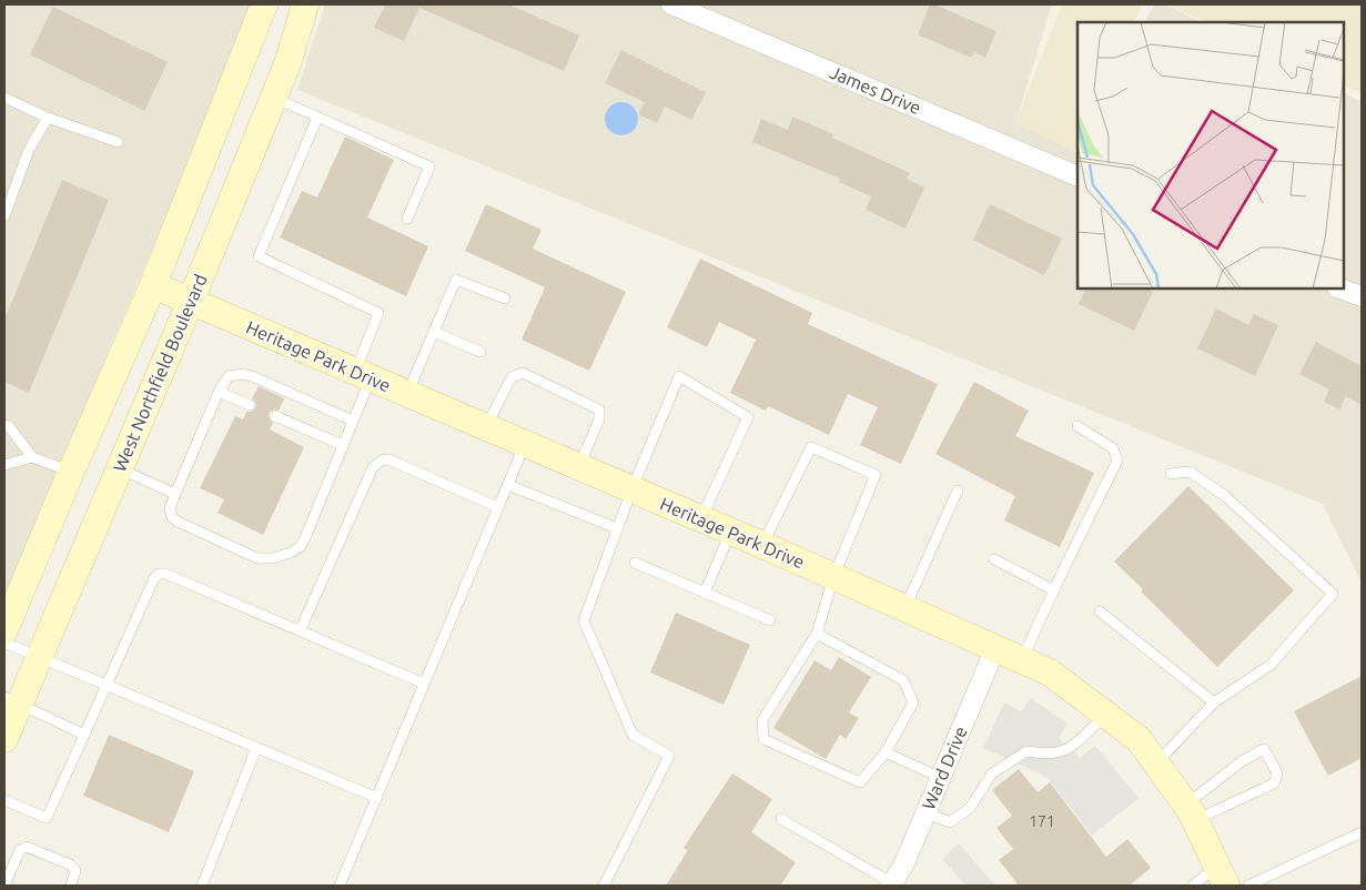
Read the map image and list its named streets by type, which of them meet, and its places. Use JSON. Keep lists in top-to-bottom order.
{
  "streets": {
    "main road": ["Heritage Park Drive", "West Northfield Boulevard"],
    "street": ["James Drive", "Ward Drive"]
  },
  "crossings": [
    ["Heritage Park Drive", "West Northfield Boulevard"],
    ["Heritage Park Drive", "Ward Drive"]
  ],
  "house_numbers": ["171"]
}
